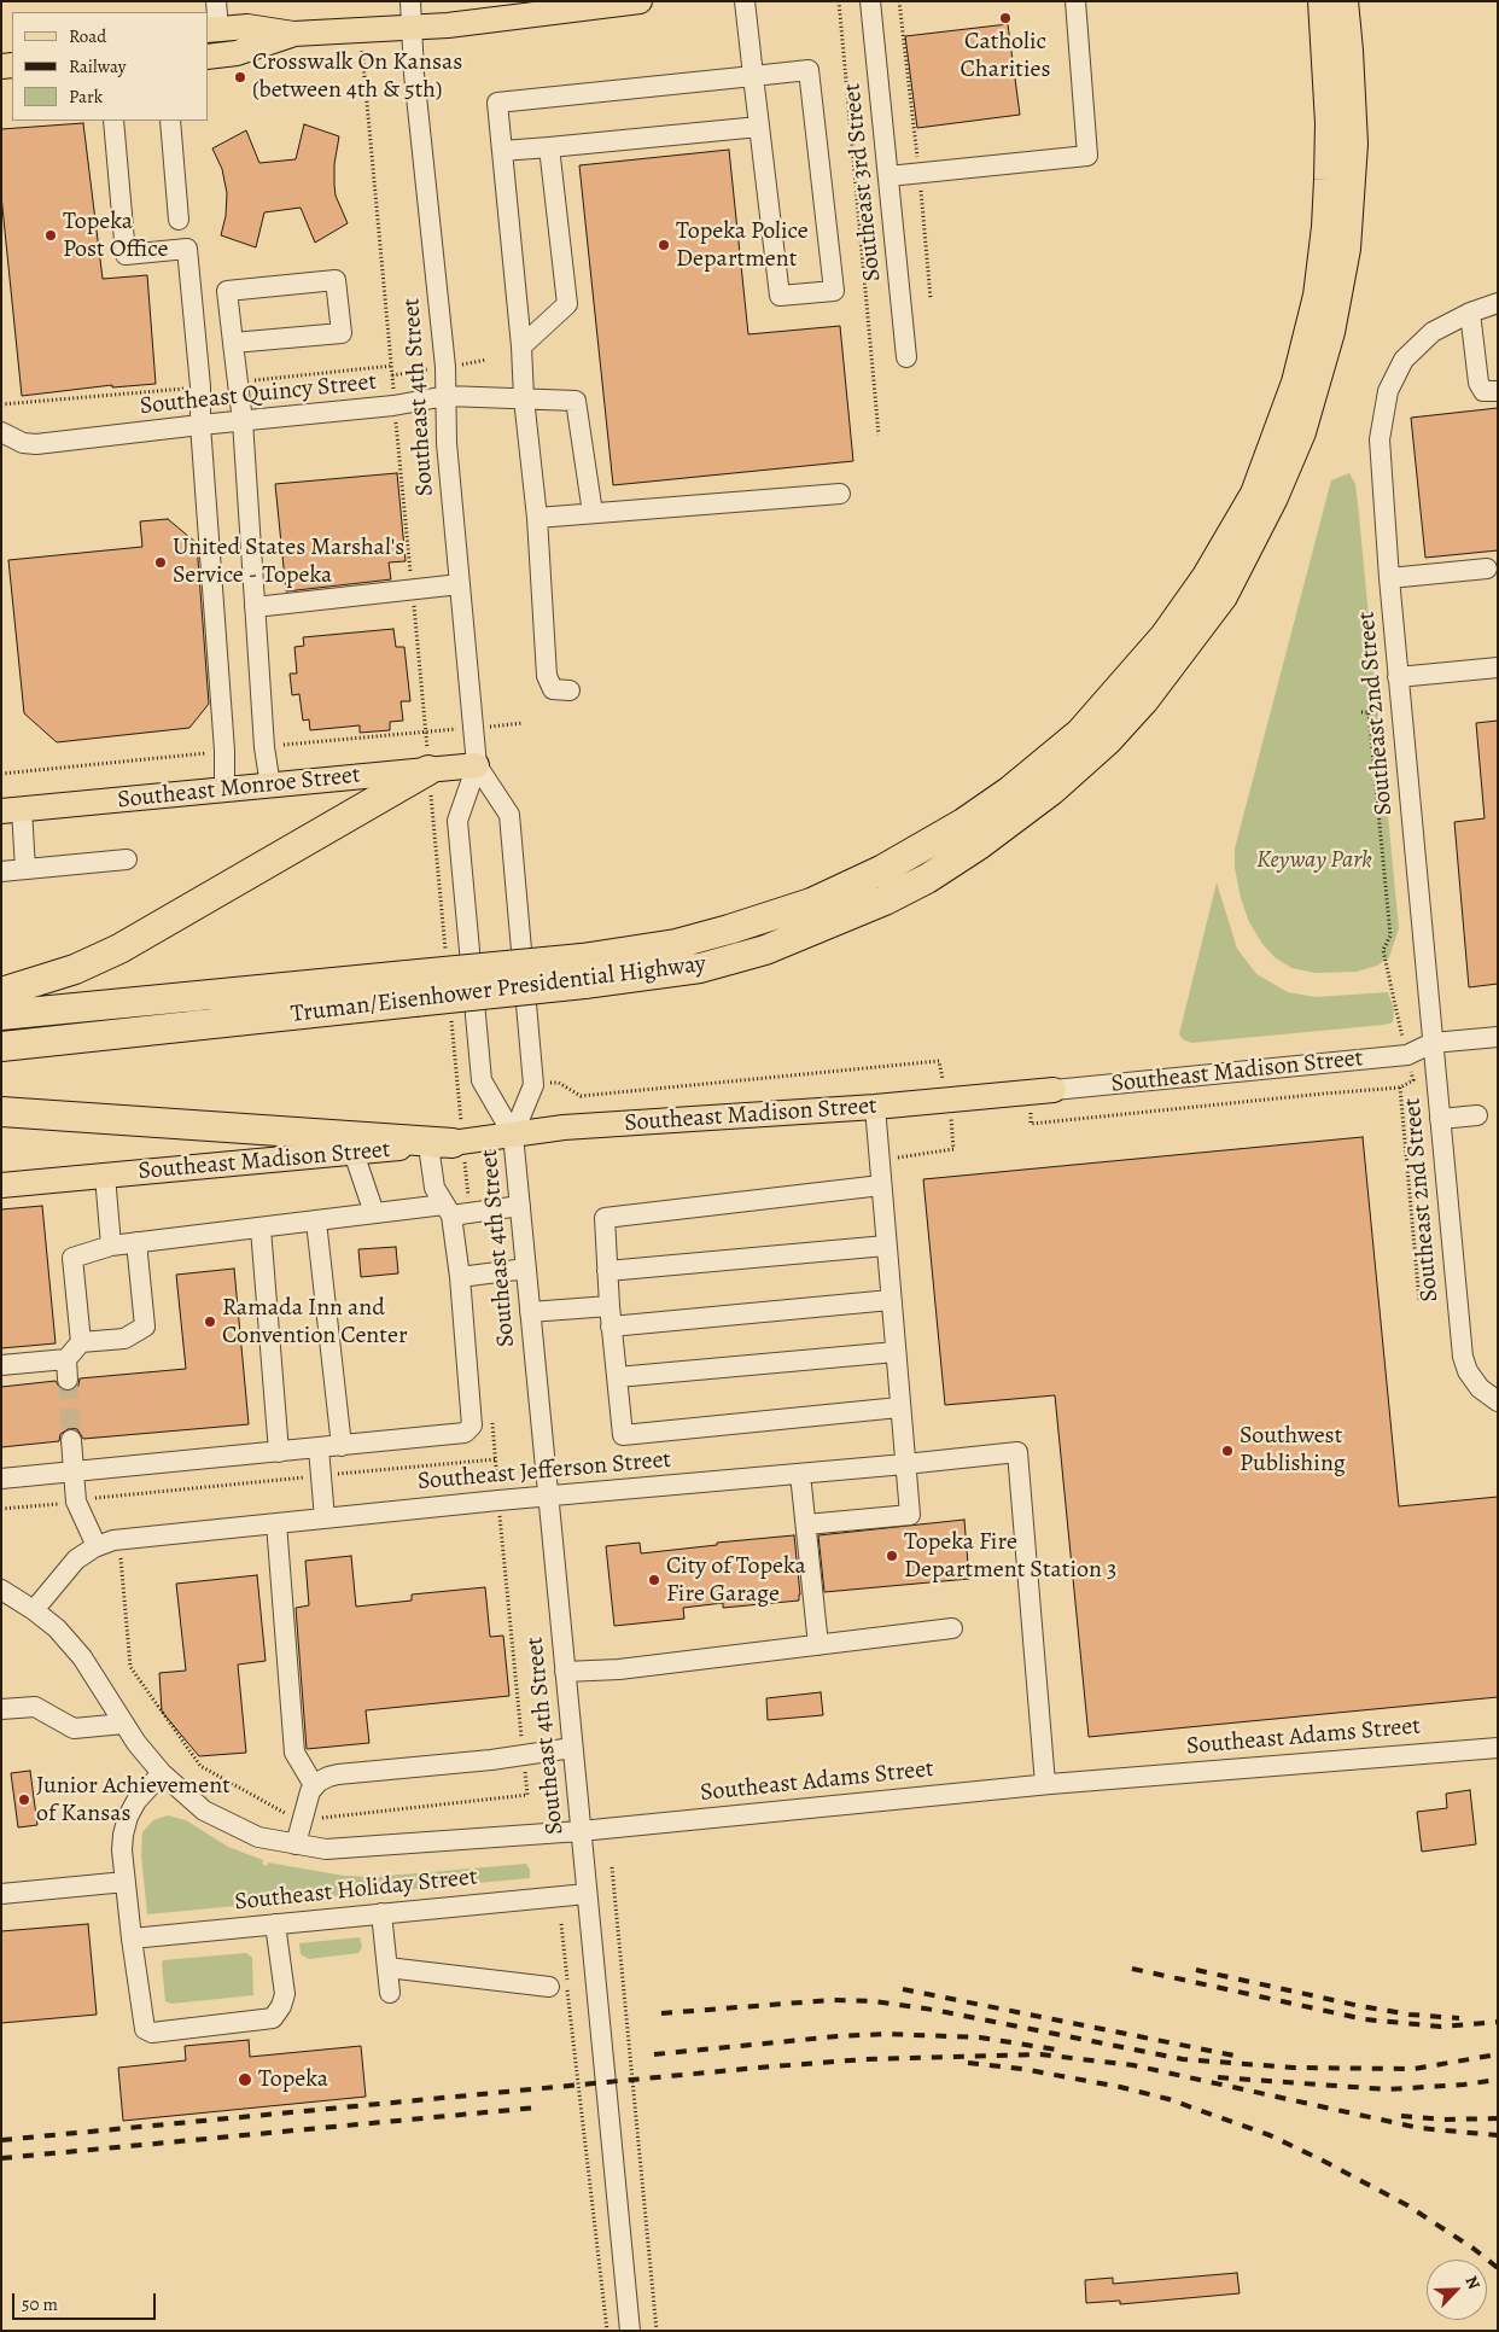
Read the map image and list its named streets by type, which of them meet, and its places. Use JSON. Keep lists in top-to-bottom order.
{
  "streets": {
    "highway": ["Truman/Eisenhower Presidential Highway"],
    "main road": ["Southeast Monroe Street", "Southeast Madison Street"],
    "street": [
      "Southeast 3rd Street",
      "Southeast Quincy Street",
      "Southeast 4th Street",
      "Southeast 2nd Street",
      "Southeast Jefferson Street",
      "Southeast Adams Street",
      "Southeast Holiday Street"
    ]
  },
  "crossings": [
    ["Southeast Quincy Street", "Southeast 4th Street"],
    ["Southeast 4th Street", "Southeast Monroe Street"],
    ["Southeast 4th Street", "Southeast Madison Street"],
    ["Southeast 4th Street", "Southeast Jefferson Street"],
    ["Southeast 4th Street", "Southeast Adams Street"],
    ["Southeast 4th Street", "Southeast Holiday Street"],
    ["Southeast 2nd Street", "Southeast Madison Street"],
    ["Southeast Jefferson Street", "Southeast Adams Street"]
  ],
  "parks": ["Keyway Park"],
  "places": [
    "Catholic Charities",
    "Crosswalk On Kansas (between 4th & 5th)",
    "Topeka Post Office",
    "Topeka Police Department",
    "United States Marshal's Service - Topeka",
    "Ramada Inn and Convention Center",
    "Southwest Publishing",
    "Topeka Fire Department Station 3",
    "City of Topeka Fire Garage",
    "Junior Achievement of Kansas",
    "Topeka"
  ],
  "legend": ["Road", "Railway", "Park"],
  "scale_bar": "50 m",
  "north": "top right"
}
